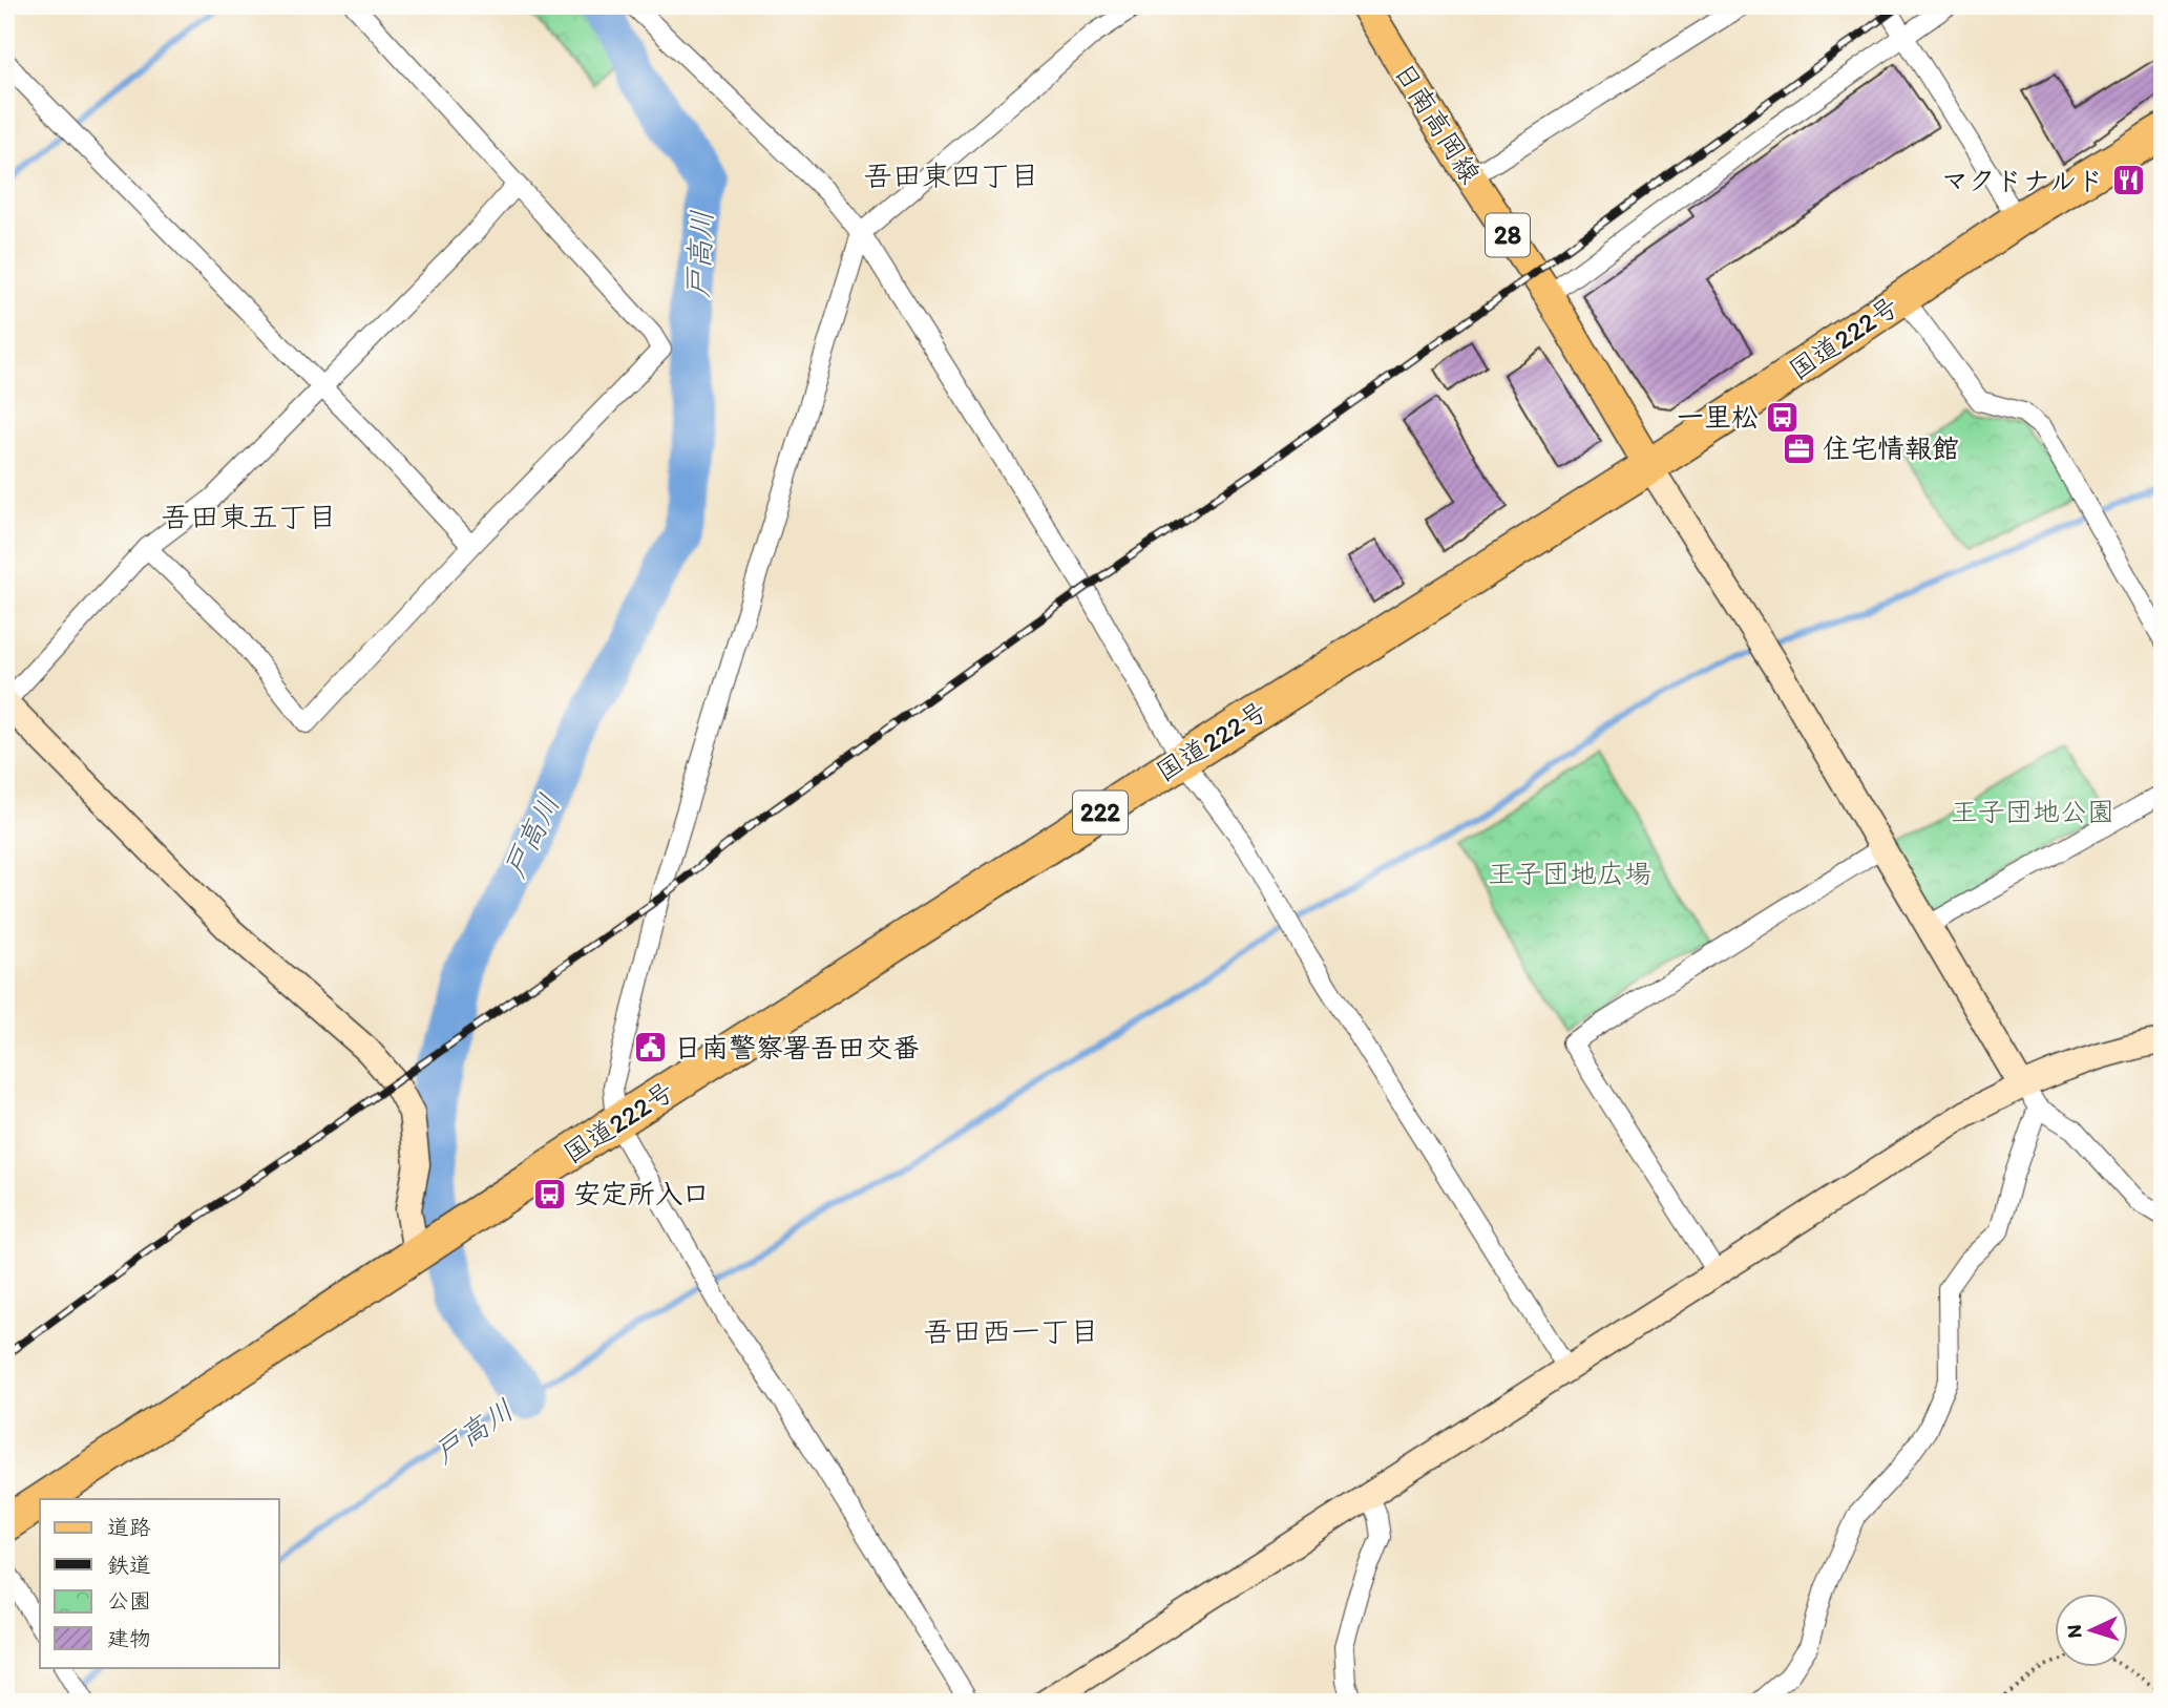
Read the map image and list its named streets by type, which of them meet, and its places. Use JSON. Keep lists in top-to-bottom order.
{
  "streets": {
    "highway": ["国道222号", "222"],
    "main road": ["日南高岡線", "28"]
  },
  "crossings": [
    ["日南高岡線", "国道222号"]
  ],
  "districts": ["吾田東四丁目", "吾田東五丁目", "吾田西一丁目"],
  "water": ["戸高川"],
  "parks": ["王子団地公園", "王子団地広場"],
  "places": {
    "restaurant": ["マクドナルド"],
    "bus stop": ["一里松", "安定所入口"],
    "office": ["住宅情報館"],
    "public building": ["日南警察署吾田交番"]
  },
  "legend": [
    "道路",
    "鉄道",
    "公園",
    "建物"
  ],
  "north": "left"
}
